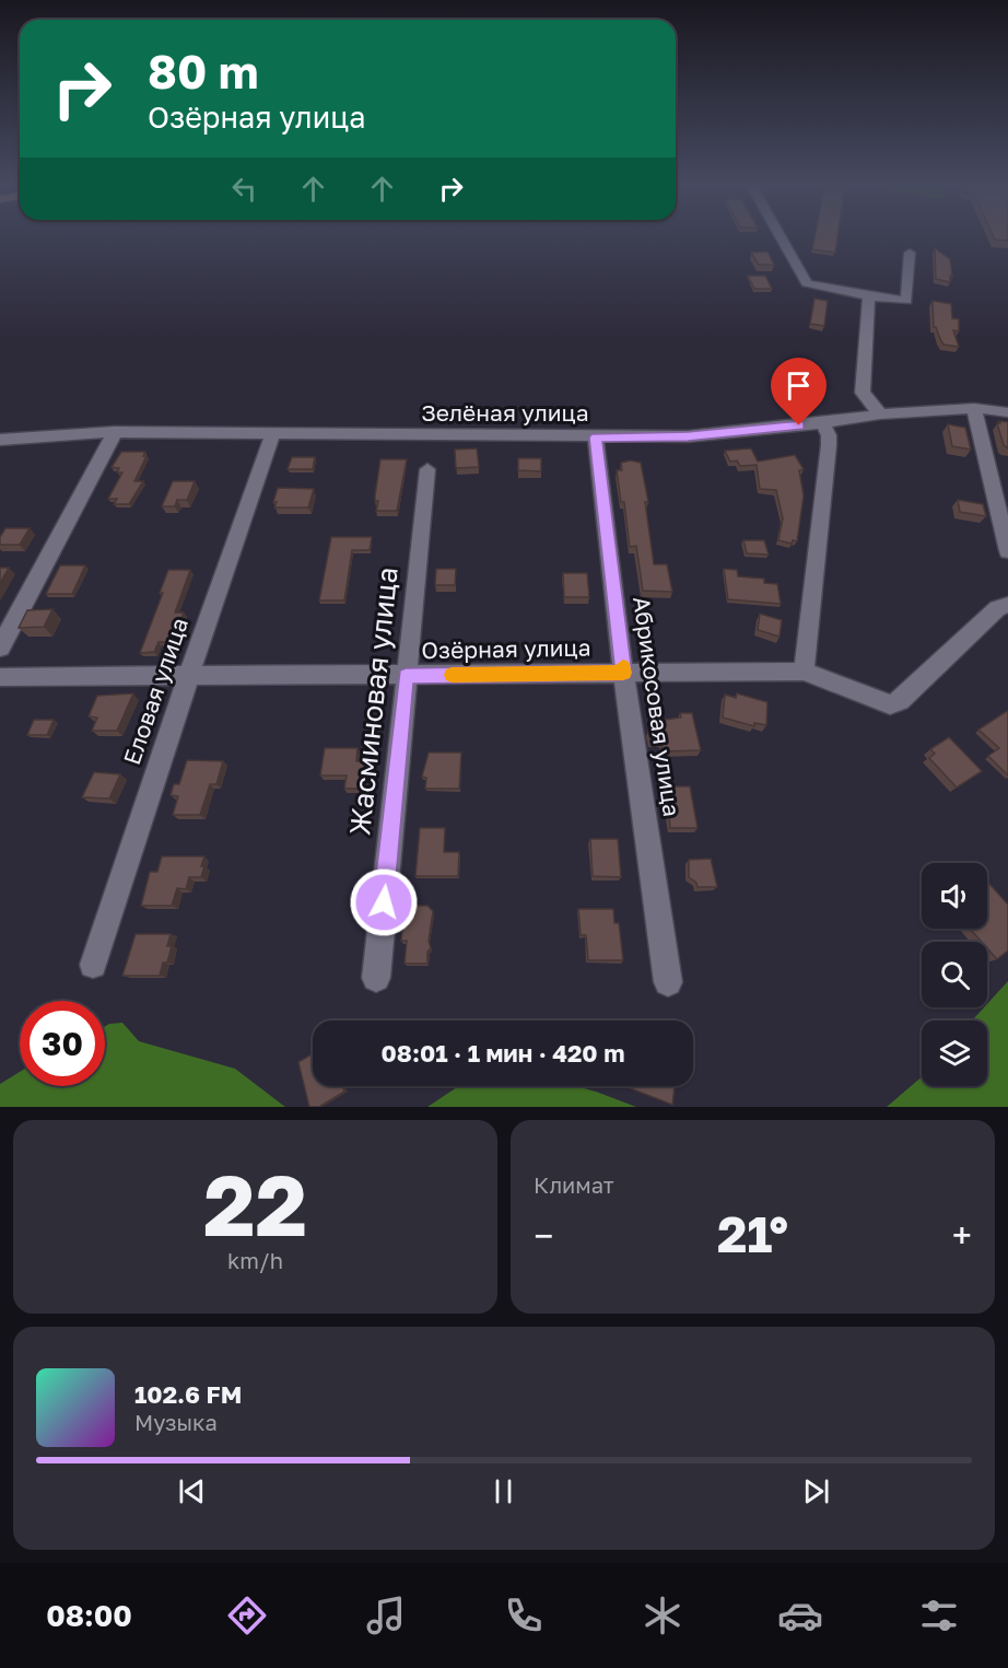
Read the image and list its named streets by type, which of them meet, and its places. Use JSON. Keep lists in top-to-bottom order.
{
  "streets": {
    "street": [
      "Зелёная улица",
      "Озёрная улица",
      "Еловая улица",
      "Жасминовая улица",
      "Абрикосовая улица"
    ]
  },
  "crossings": [
    ["Зелёная улица", "Еловая улица"],
    ["Зелёная улица", "Абрикосовая улица"],
    ["Озёрная улица", "Еловая улица"],
    ["Озёрная улица", "Жасминовая улица"],
    ["Озёрная улица", "Абрикосовая улица"]
  ],
  "page": {
    "turn": ["80 m", "Озёрная улица"],
    "limit": "30",
    "trip": "08:01 · 1 мин · 420 m",
    "tile": [
      ["22", "km/h"],
      "Климат"
    ],
    "heat": ["−", "21°", "+"],
    "song": ["102.6 FM", "Музыка"],
    "tabs": "08:00"
  }
}
